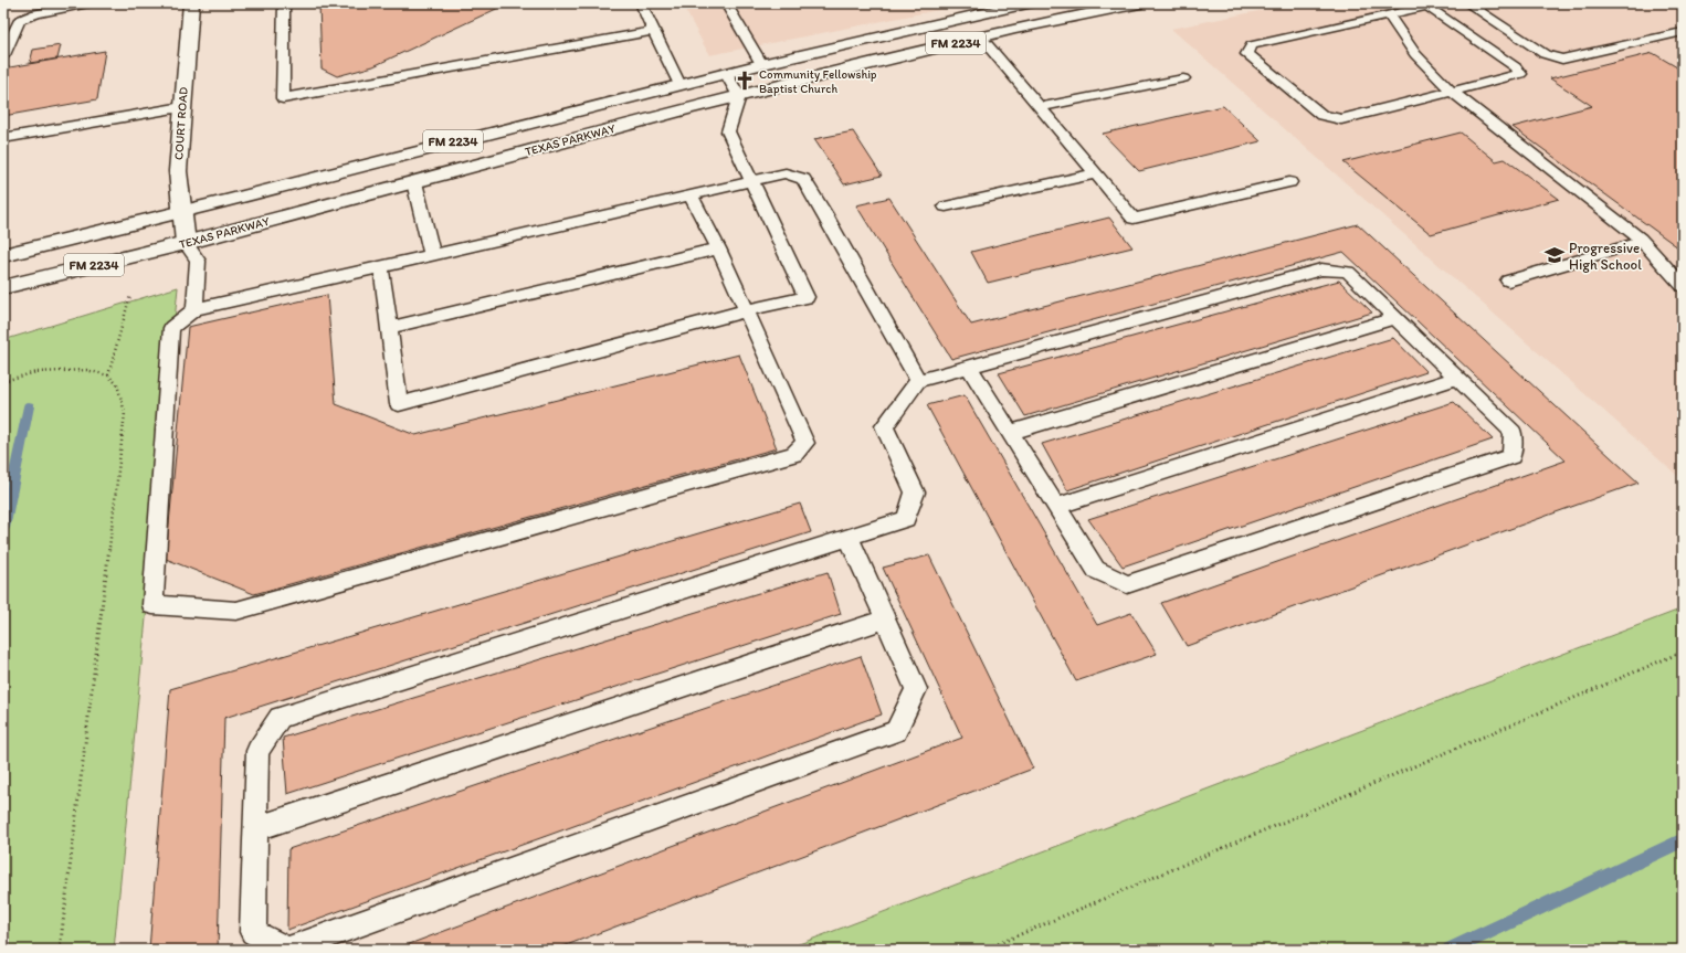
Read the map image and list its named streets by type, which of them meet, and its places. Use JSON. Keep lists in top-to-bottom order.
{
  "streets": {
    "main road": ["FM 2234", "COURT ROAD", "TEXAS PARKWAY"]
  },
  "crossings": [
    ["COURT ROAD", "TEXAS PARKWAY"]
  ],
  "places": {
    "church": ["Community Fellowship Baptist Church"],
    "school or university": ["Progressive High School"]
  }
}
